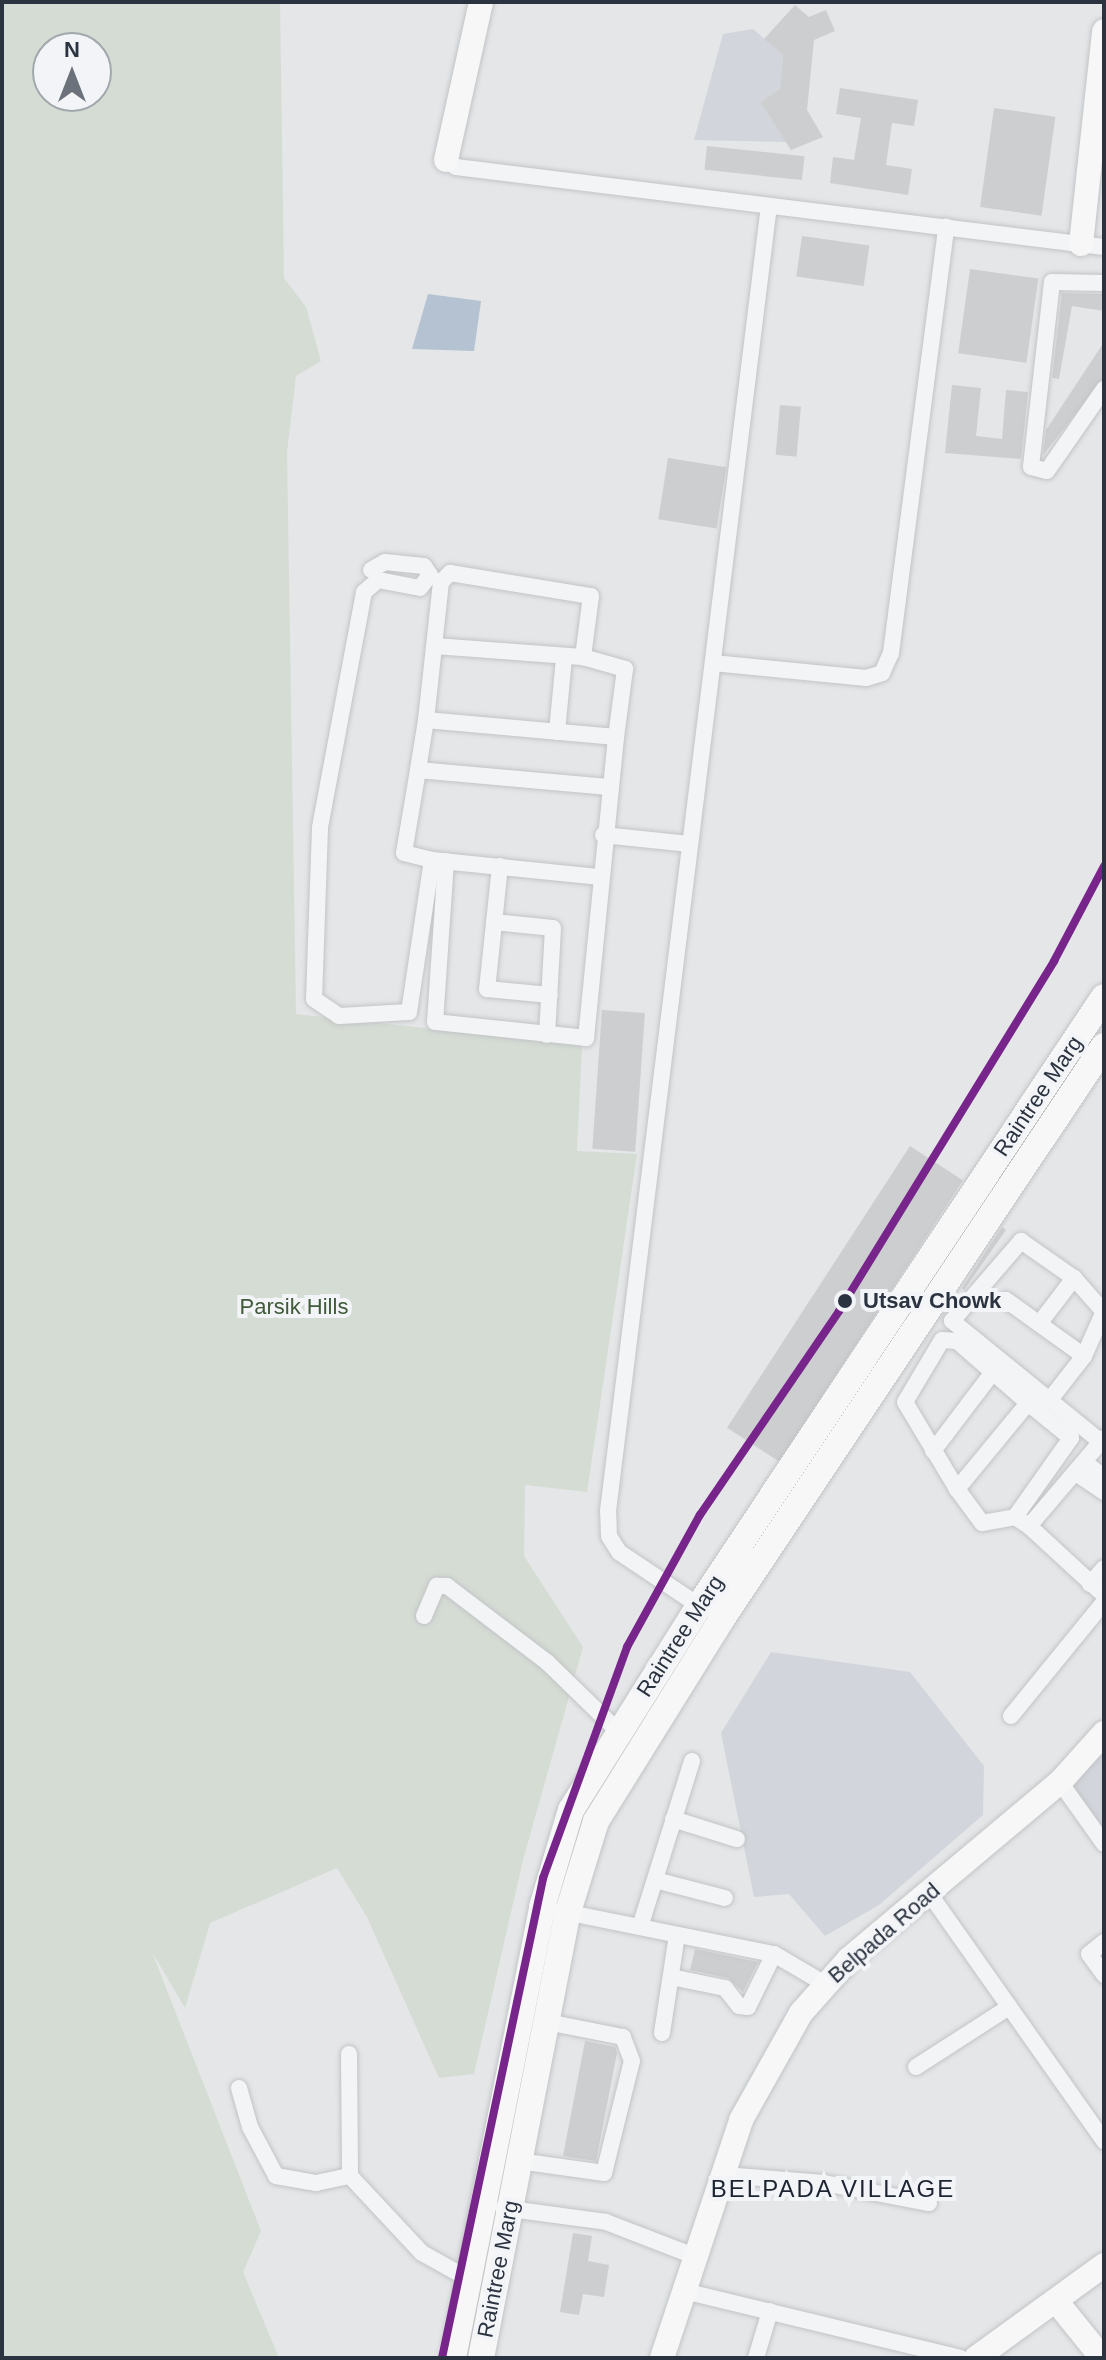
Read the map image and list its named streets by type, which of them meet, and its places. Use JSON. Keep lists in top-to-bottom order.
{
  "streets": {
    "main road": ["Raintree Marg"],
    "street": ["Belpada Road"]
  },
  "districts": ["BELPADA VILLAGE"],
  "parks": ["Parsik Hills"],
  "places": ["Utsav Chowk"],
  "north": "top"
}
